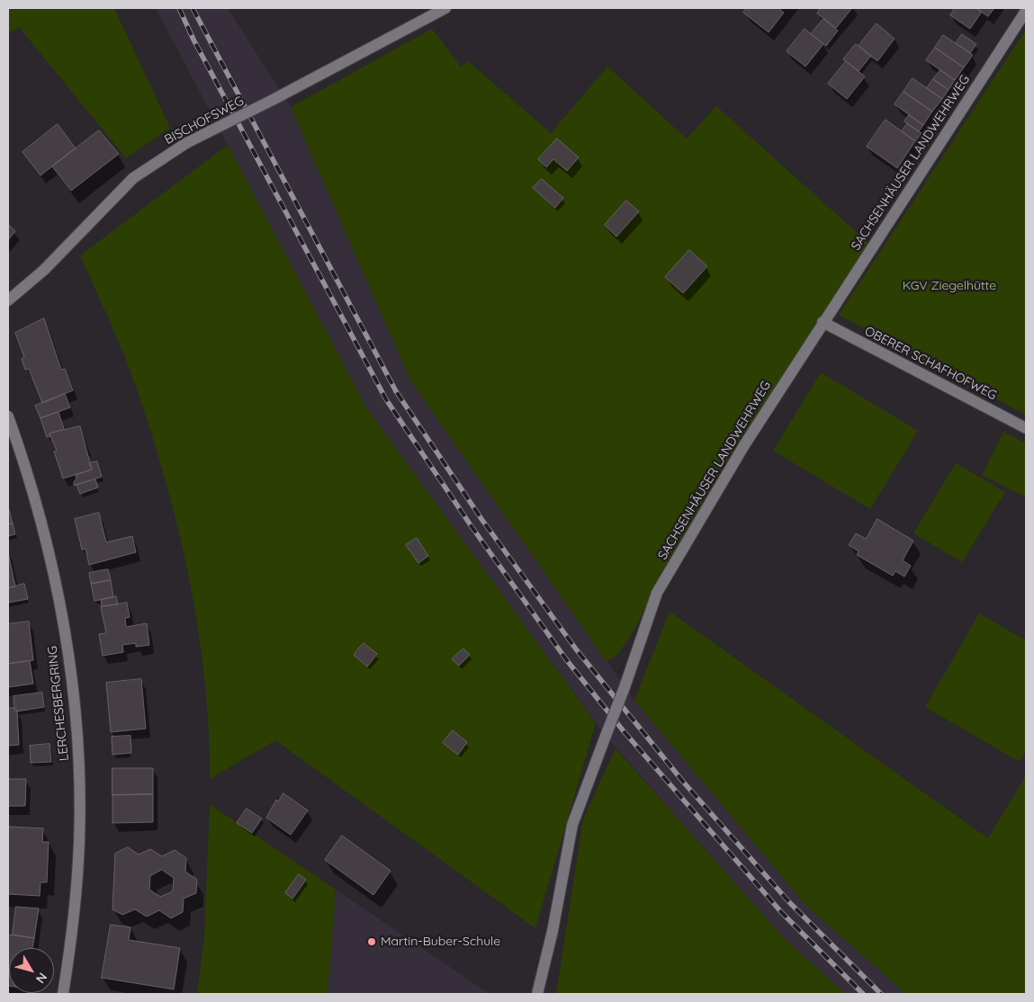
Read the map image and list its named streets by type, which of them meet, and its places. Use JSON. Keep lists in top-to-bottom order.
{
  "streets": {
    "street": [
      "BISCHOFSWEG",
      "SACHSENHÄUSER LANDWEHRWEG",
      "OBERER SCHAFHOFWEG",
      "LERCHESBERGRING"
    ]
  },
  "crossings": [
    ["SACHSENHÄUSER LANDWEHRWEG", "OBERER SCHAFHOFWEG"]
  ],
  "parks": ["KGV Ziegelhütte"],
  "places": ["Martin-Buber-Schule"],
  "north": "bottom right"
}
